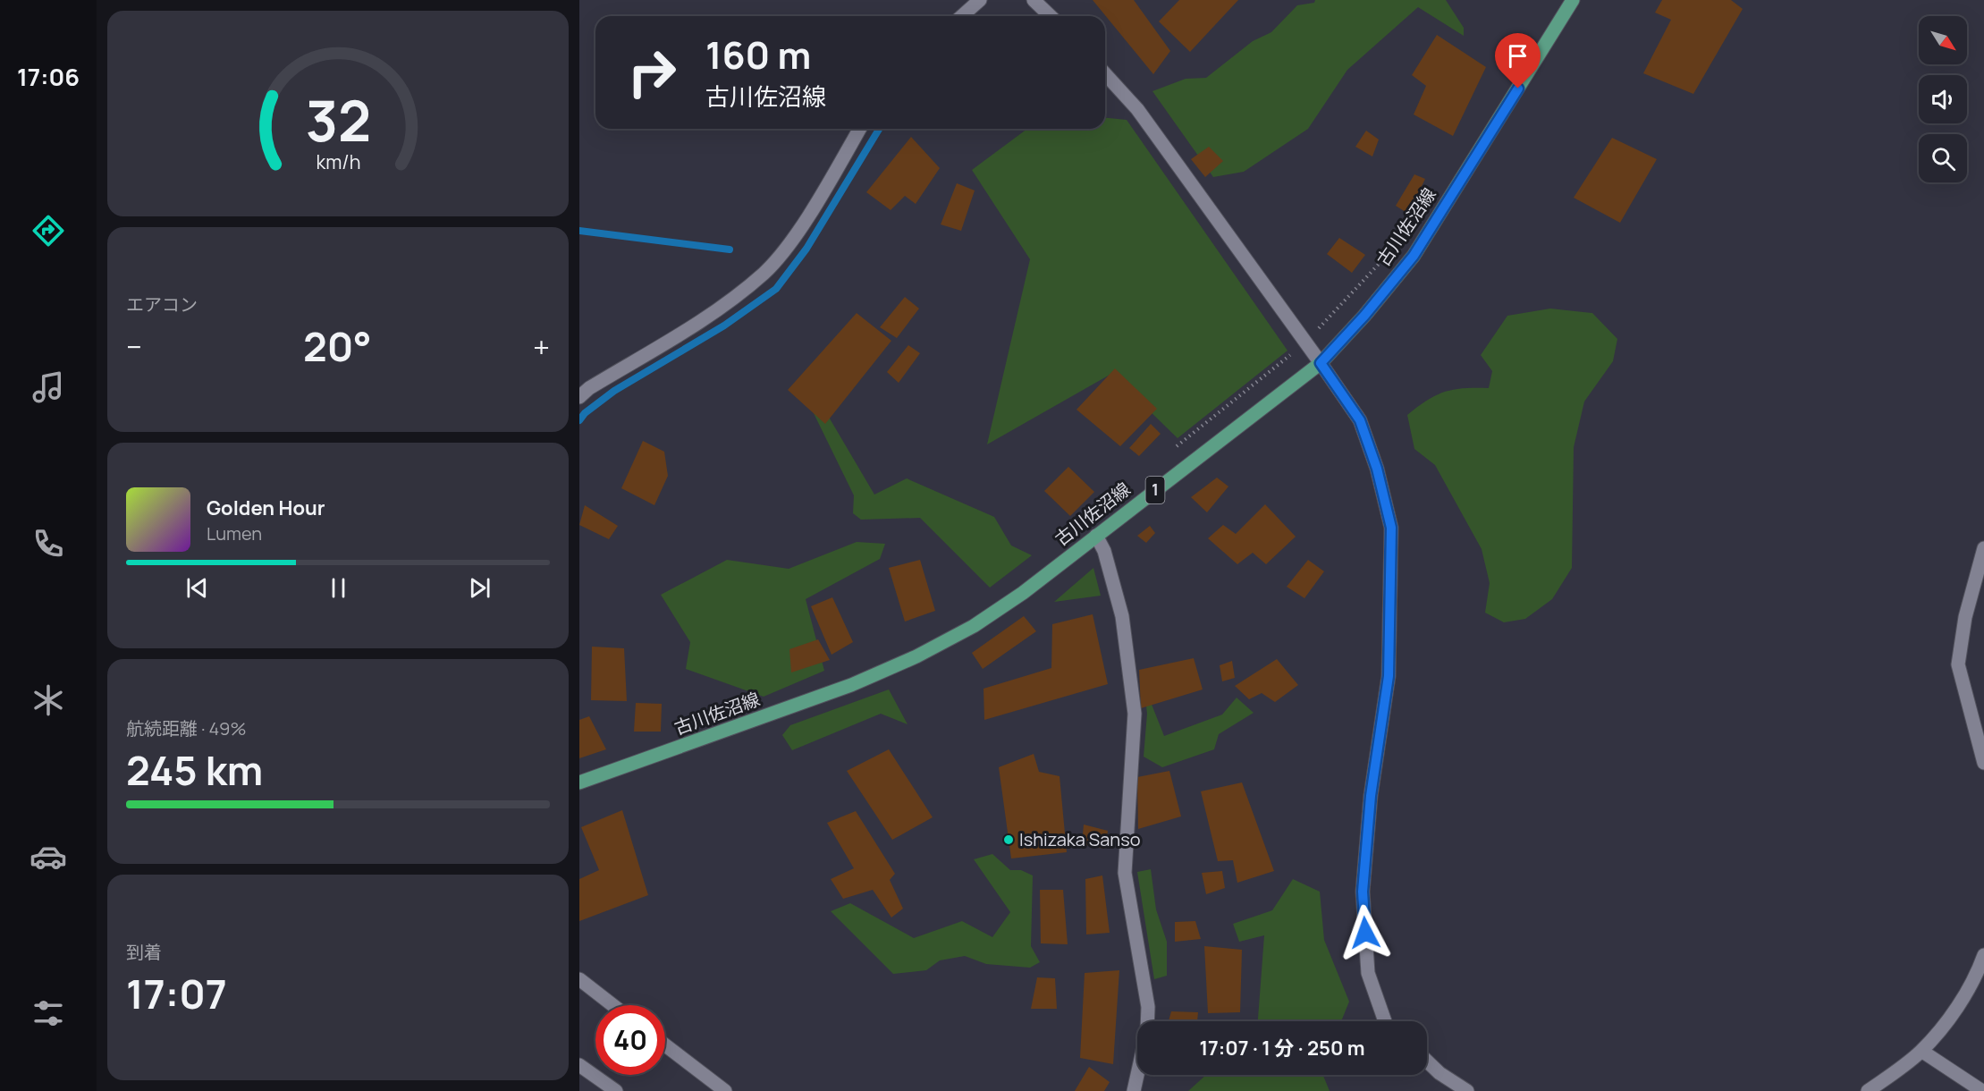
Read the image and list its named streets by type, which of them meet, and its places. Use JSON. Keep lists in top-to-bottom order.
{
  "streets": {
    "main road": ["古川佐沼線", "1"]
  },
  "places": ["Ishizaka Sanso"],
  "north": "bottom right",
  "page": {
    "tabs": "17:06",
    "turn": ["160 m", "古川佐沼線"],
    "tile": [
      "エアコン",
      ["航続距離 · 49%", "245 km"],
      ["到着", "17:07"]
    ],
    "heat": ["−", "20°", "+"],
    "song": ["Golden Hour", "Lumen"],
    "limit": "40",
    "trip": "17:07 · 1 分 · 250 m",
    "gauge": ["32", "km/h"]
  }
}
